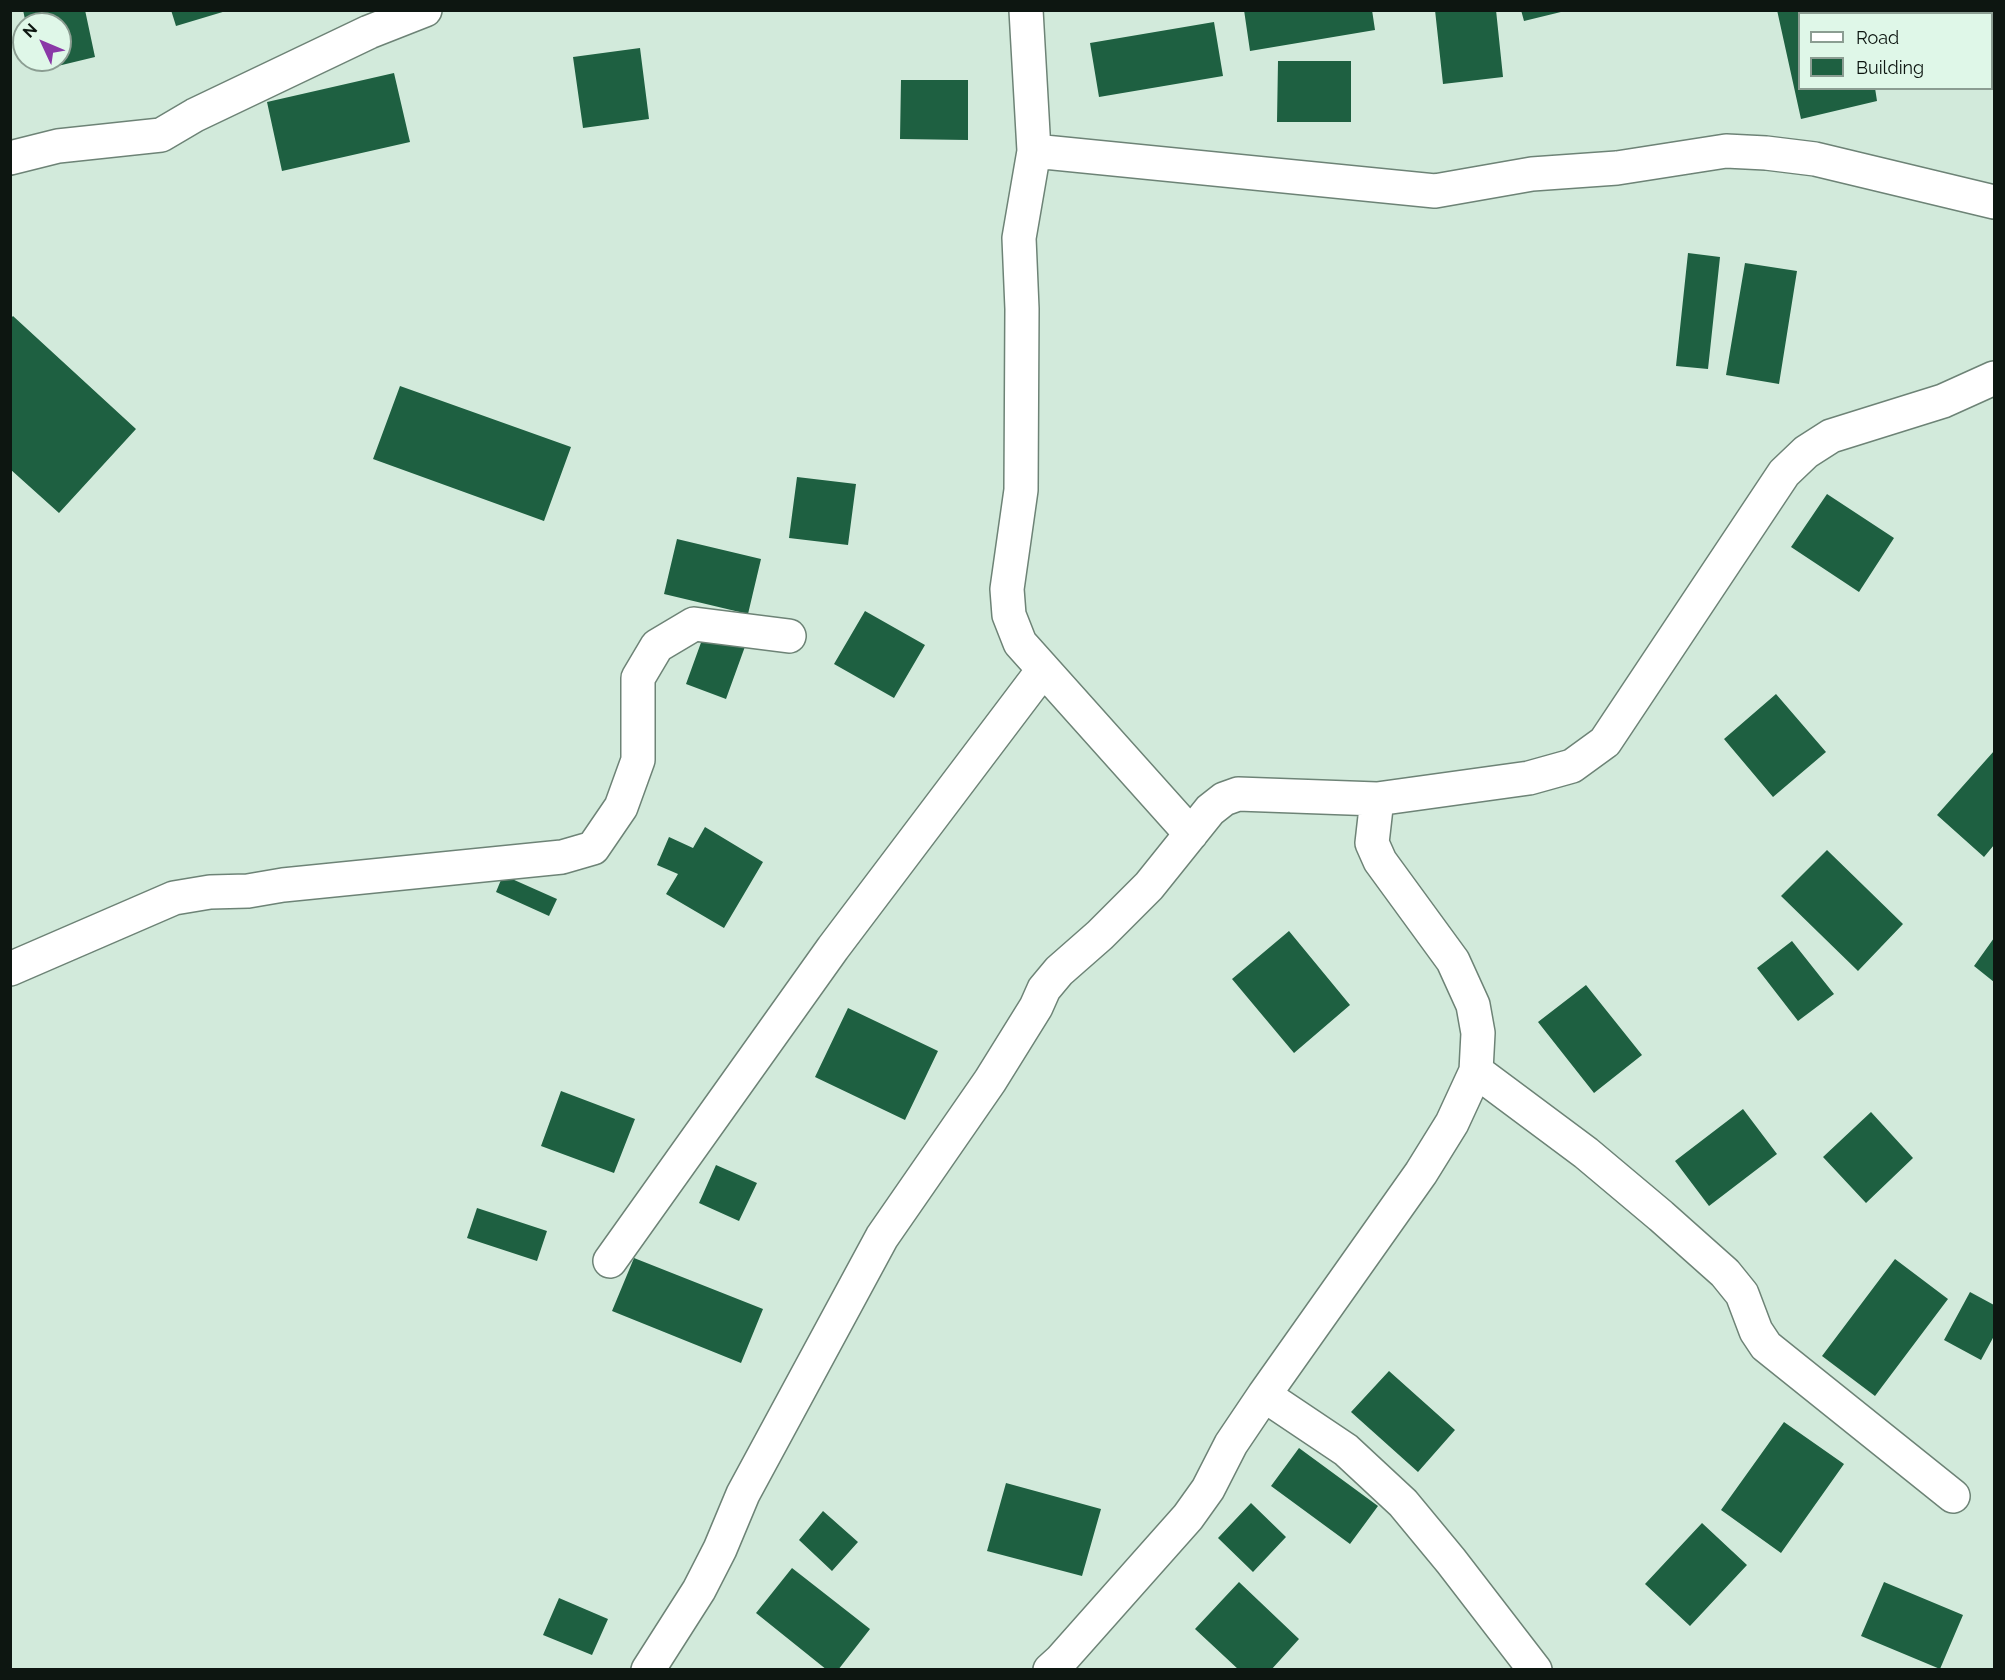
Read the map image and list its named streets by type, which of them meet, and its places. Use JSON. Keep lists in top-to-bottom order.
{
  "legend": ["Road", "Building"],
  "north": "top left"
}
